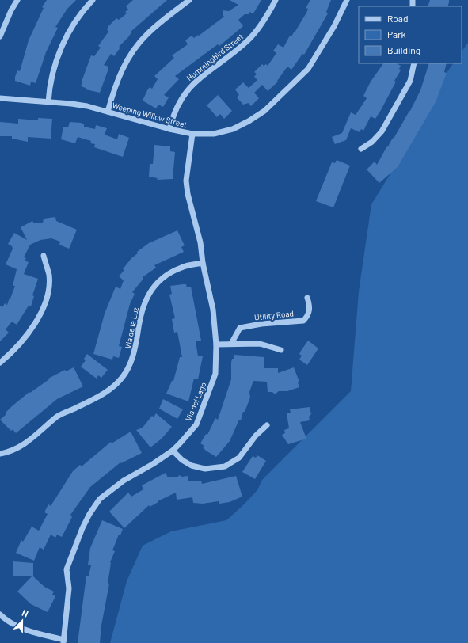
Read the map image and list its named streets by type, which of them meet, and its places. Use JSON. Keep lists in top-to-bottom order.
{
  "streets": {
    "street": [
      "Hummingbird Street",
      "Weeping Willow Street",
      "Utility Road",
      "Via de la Luz",
      "Via del Lago"
    ]
  },
  "crossings": [
    ["Hummingbird Street", "Weeping Willow Street"],
    ["Weeping Willow Street", "Via del Lago"],
    ["Via de la Luz", "Via del Lago"]
  ],
  "legend": ["Road", "Park", "Building"],
  "north": "top"
}
